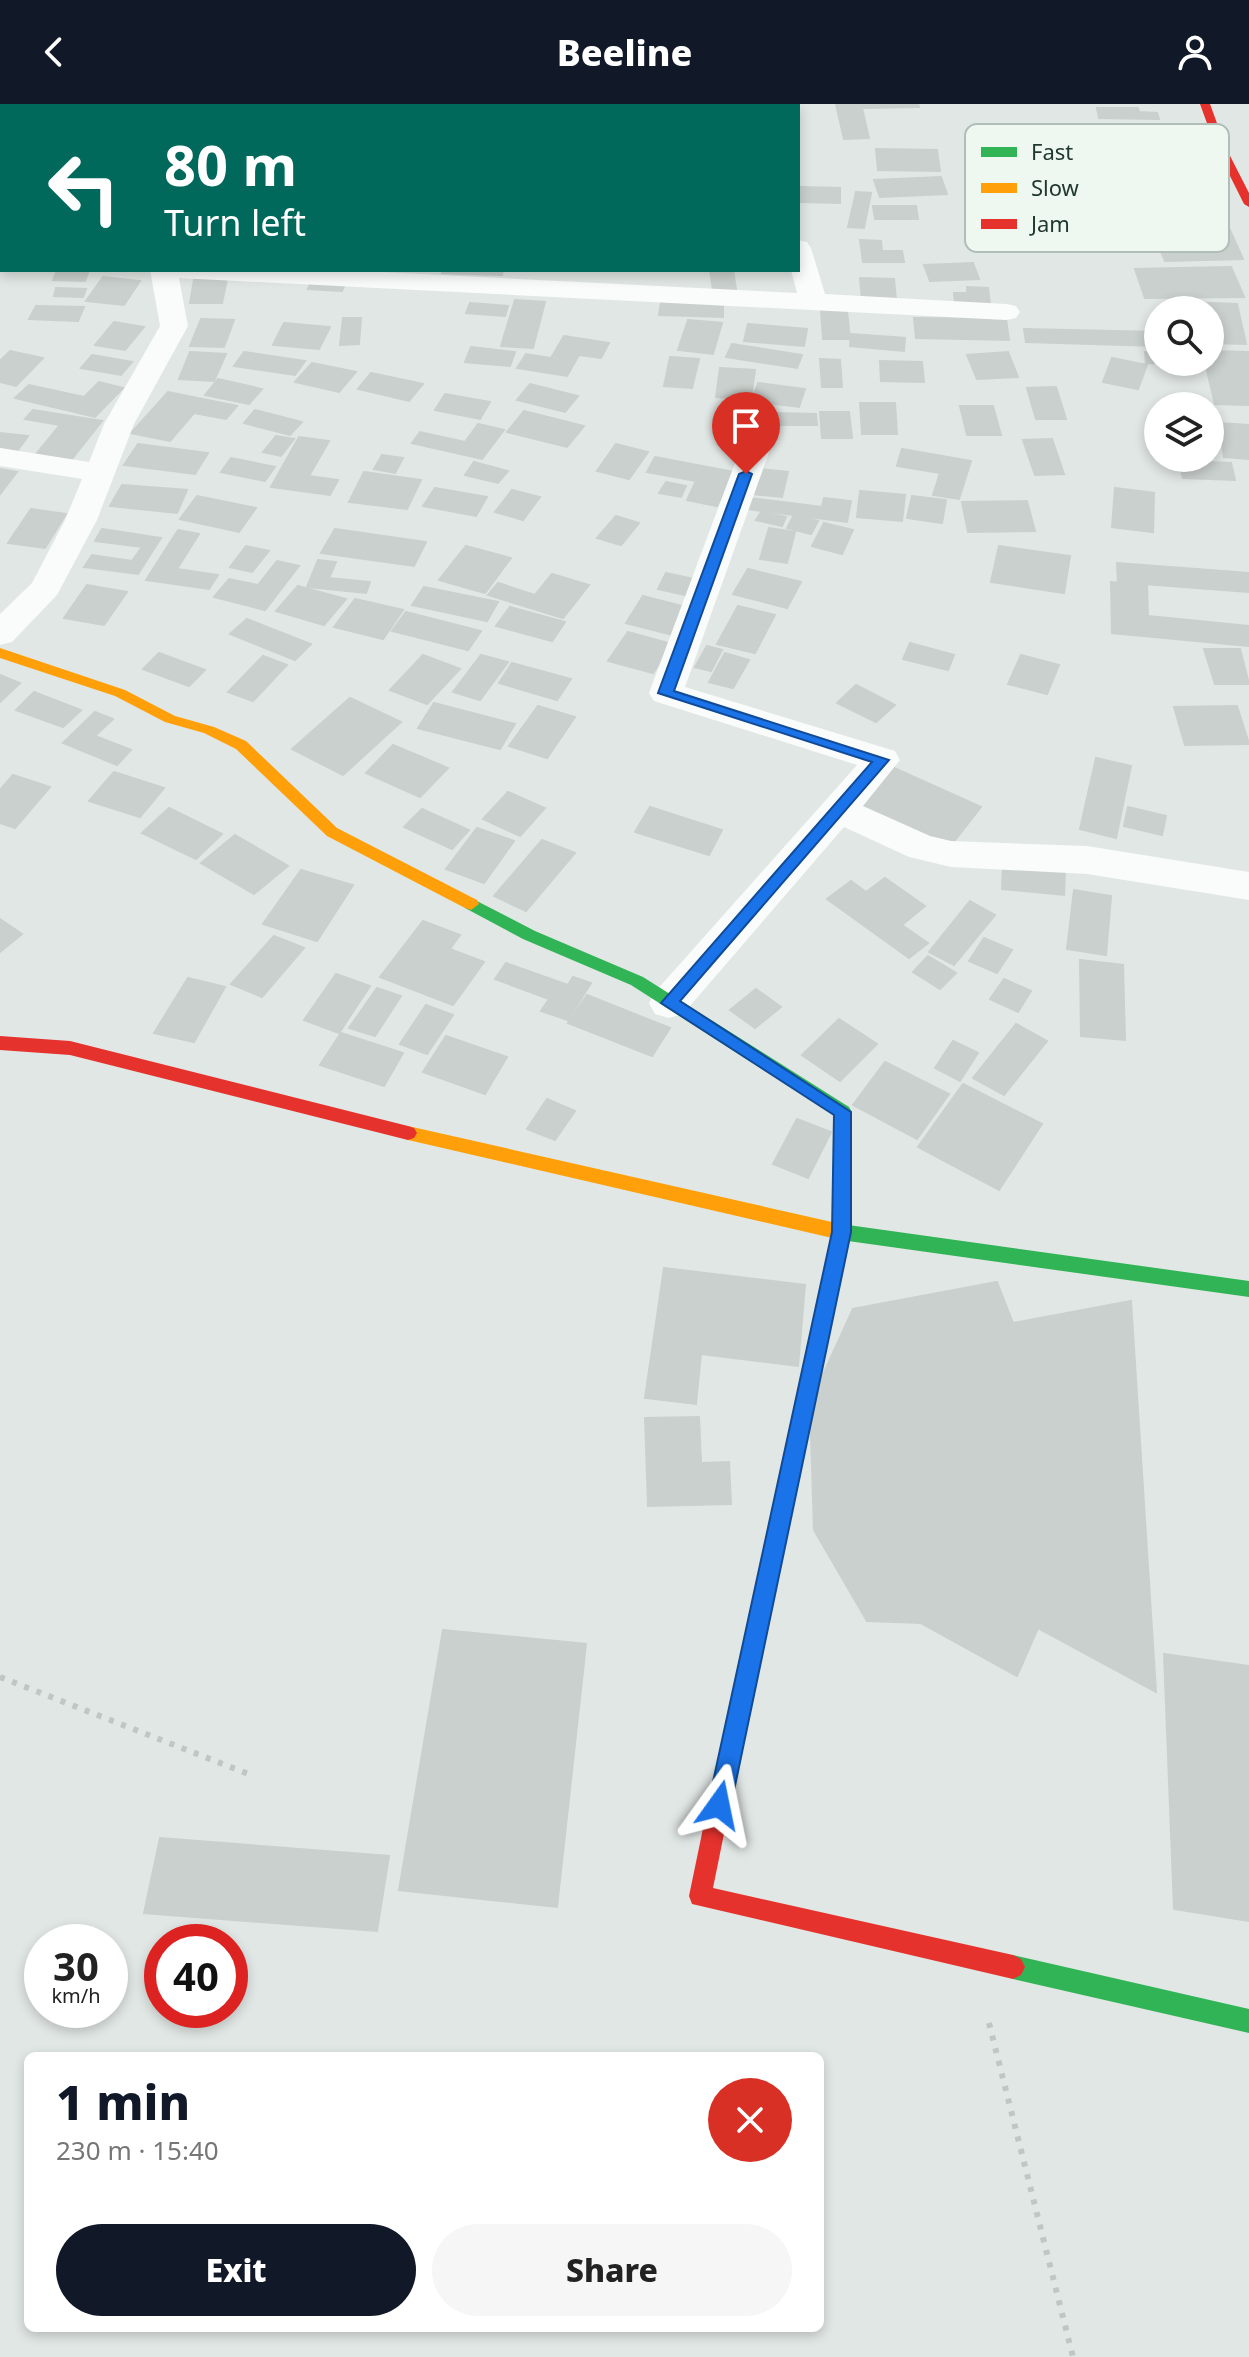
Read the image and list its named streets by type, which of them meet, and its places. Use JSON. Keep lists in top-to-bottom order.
{
  "legend": ["Fast", "Slow", "Jam"],
  "page": {
    "header": "Beeline",
    "turn": ["80 m", "Turn left"],
    "speed": "30 km/h",
    "limit": "40",
    "heading": ["1 min", "230 m · 15:40"],
    "buttons": ["Exit", "Share"]
  }
}
